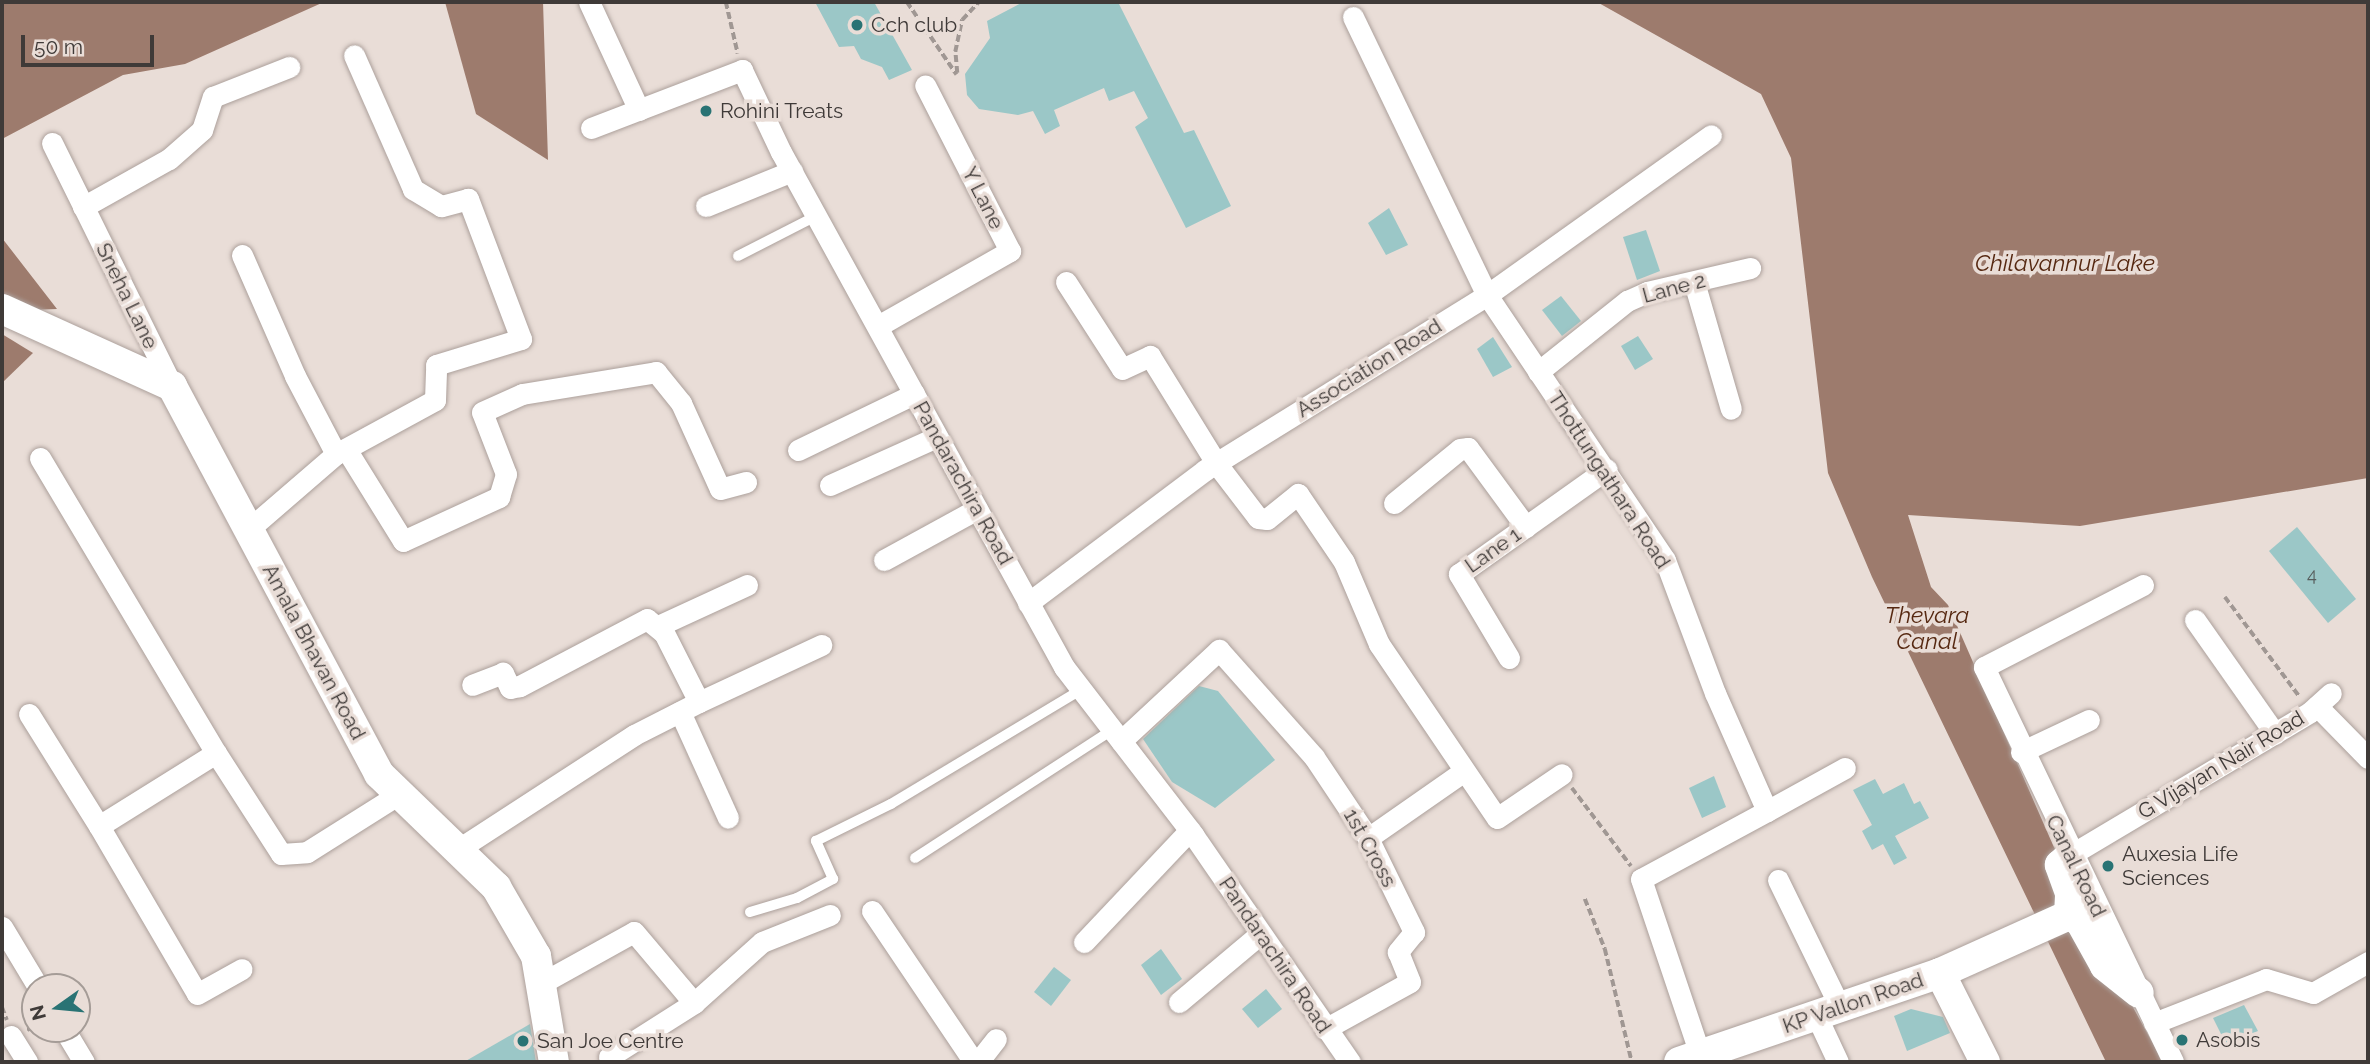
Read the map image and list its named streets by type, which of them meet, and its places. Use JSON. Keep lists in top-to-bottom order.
{
  "streets": {
    "street": [
      "Y Lane",
      "Lane 2",
      "Sneha Lane",
      "Association Road",
      "Thottungathara Road",
      "Pandarachira Road",
      "Lane 1",
      "Amala Bhavan Road",
      "G Vijayan Nair Road",
      "1st Cross",
      "Canal Road",
      "KP Vallon Road"
    ]
  },
  "crossings": [
    ["Y Lane", "Pandarachira Road"],
    ["Lane 2", "Thottungathara Road"],
    ["Sneha Lane", "Amala Bhavan Road"],
    ["Association Road", "Thottungathara Road"],
    ["Association Road", "Pandarachira Road"],
    ["Thottungathara Road", "Lane 1"],
    ["Pandarachira Road", "1st Cross"],
    ["G Vijayan Nair Road", "Canal Road"]
  ],
  "water": ["Chilavannur Lake", "Thevara Canal"],
  "places": [
    "Cch club",
    "Rohini Treats",
    "Auxesia Life Sciences",
    "Asobis",
    "San Joe Centre"
  ],
  "house_numbers": ["4"],
  "scale_bar": "50 m",
  "north": "left"
}
